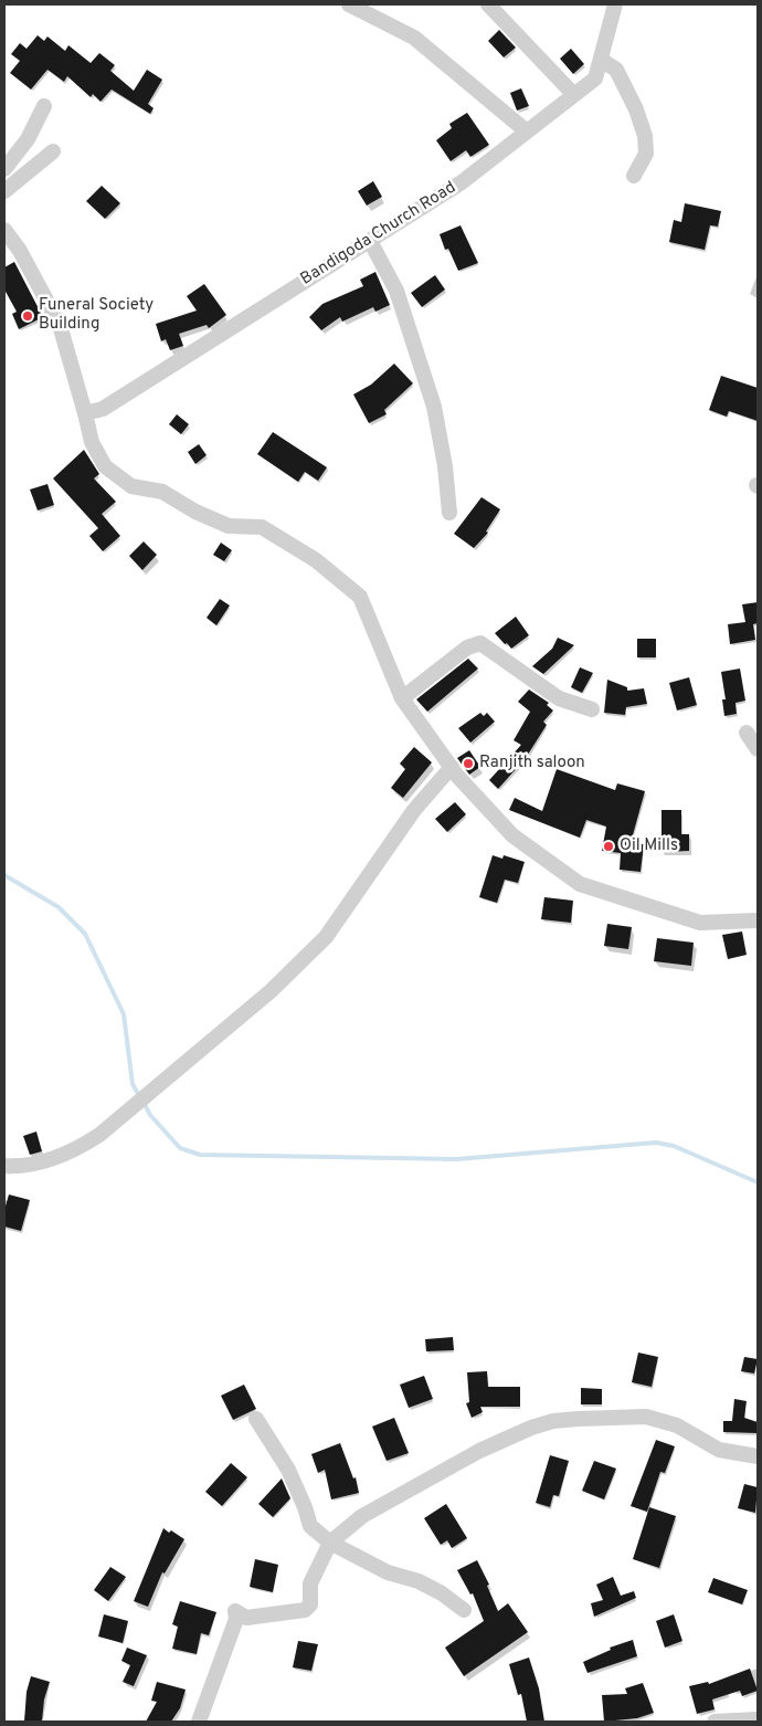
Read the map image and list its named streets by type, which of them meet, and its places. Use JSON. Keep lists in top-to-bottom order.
{
  "streets": {
    "street": ["Bandigoda Church Road"]
  },
  "places": ["Funeral Society Building", "Ranjith saloon", "Oil Mills"]
}
